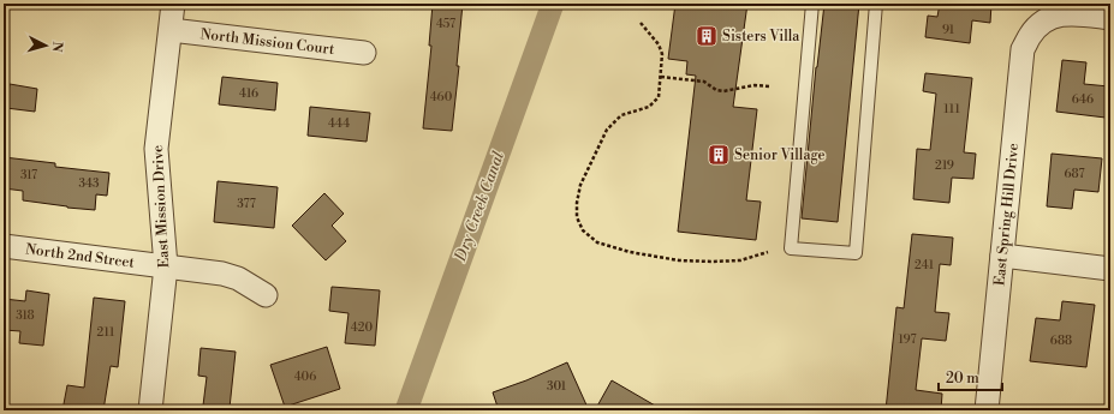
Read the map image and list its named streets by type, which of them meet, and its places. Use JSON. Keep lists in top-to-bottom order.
{
  "streets": {
    "street": [
      "North Mission Court",
      "East Mission Drive",
      "East Spring Hill Drive",
      "North 2nd Street"
    ]
  },
  "crossings": [
    ["North Mission Court", "East Mission Drive"],
    ["East Mission Drive", "North 2nd Street"]
  ],
  "water": ["Dry Creek Canal"],
  "places": {
    "building": ["Sisters Villa", "Senior Village"]
  },
  "house_numbers": [
    "457",
    "91",
    "416",
    "460",
    "646",
    "111",
    "444",
    "219",
    "687",
    "317",
    "343",
    "377",
    "241",
    "318",
    "420",
    "211",
    "197",
    "688",
    "406",
    "301"
  ],
  "scale_bar": "20 m",
  "north": "right"
}
